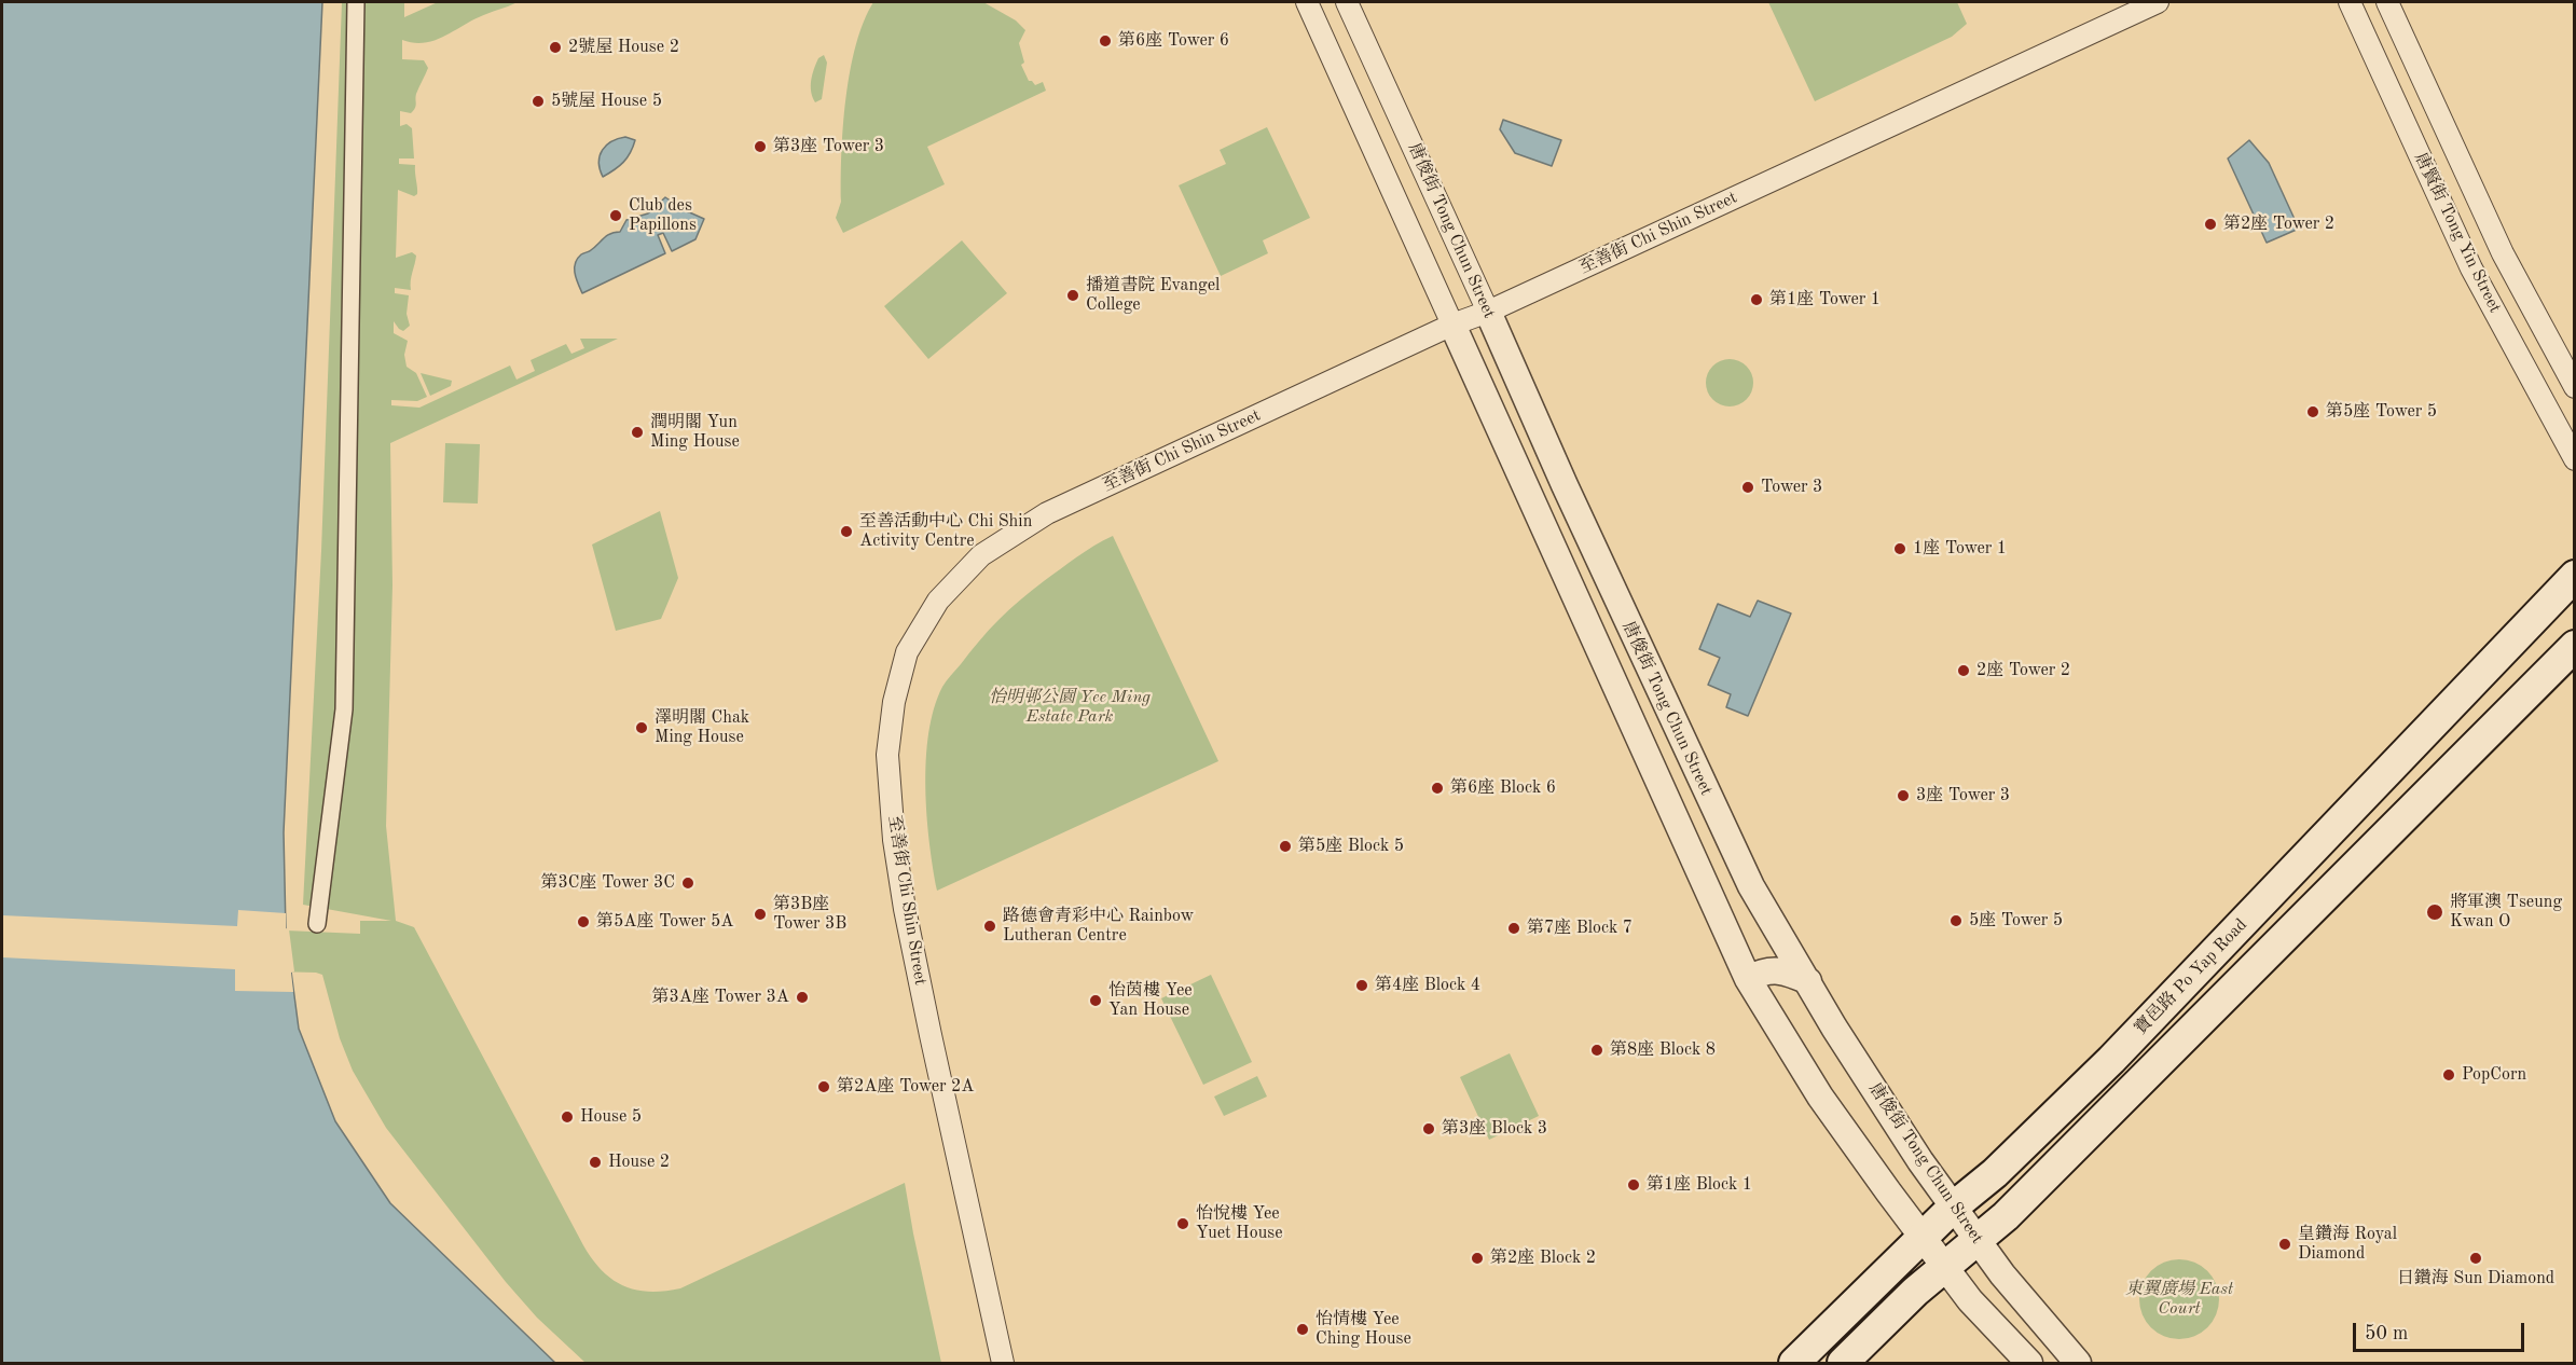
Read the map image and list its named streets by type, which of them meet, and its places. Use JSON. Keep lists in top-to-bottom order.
{
  "streets": {
    "main road": ["寶邑路 Po Yap Road"],
    "street": ["唐俊街 Tong Chun Street", "至善街 Chi Shin Street", "唐賢街 Tong Yin Street"]
  },
  "crossings": [
    ["唐俊街 Tong Chun Street", "至善街 Chi Shin Street"],
    ["唐俊街 Tong Chun Street", "寶邑路 Po Yap Road"]
  ],
  "parks": ["怡明邨公園 Yee Ming Estate Park", "東翼廣場 East Court"],
  "places": [
    "第6座 Tower 6",
    "2號屋 House 2",
    "5號屋 House 5",
    "第3座 Tower 3",
    "Club des Papillons",
    "第2座 Tower 2",
    "播道書院 Evangel College",
    "第1座 Tower 1",
    "第5座 Tower 5",
    "潤明閣 Yun Ming House",
    "Tower 3",
    "至善活動中心 Chi Shin Activity Centre",
    "1座 Tower 1",
    "2座 Tower 2",
    "澤明閣 Chak Ming House",
    "第6座 Block 6",
    "3座 Tower 3",
    "第5座 Block 5",
    "第3C座 Tower 3C",
    "將軍澳 Tseung Kwan O",
    "第3B座 Tower 3B",
    "5座 Tower 5",
    "第5A座 Tower 5A",
    "路德會青彩中心 Rainbow Lutheran Centre",
    "第7座 Block 7",
    "第4座 Block 4",
    "第3A座 Tower 3A",
    "怡茵樓 Yee Yan House",
    "第8座 Block 8",
    "PopCorn",
    "第2A座 Tower 2A",
    "House 5",
    "第3座 Block 3",
    "House 2",
    "第1座 Block 1",
    "怡悅樓 Yee Yuet House",
    "皇鑽海 Royal Diamond",
    "第2座 Block 2",
    "日鑽海 Sun Diamond",
    "怡情樓 Yee Ching House"
  ],
  "scale_bar": "50 m"
}
